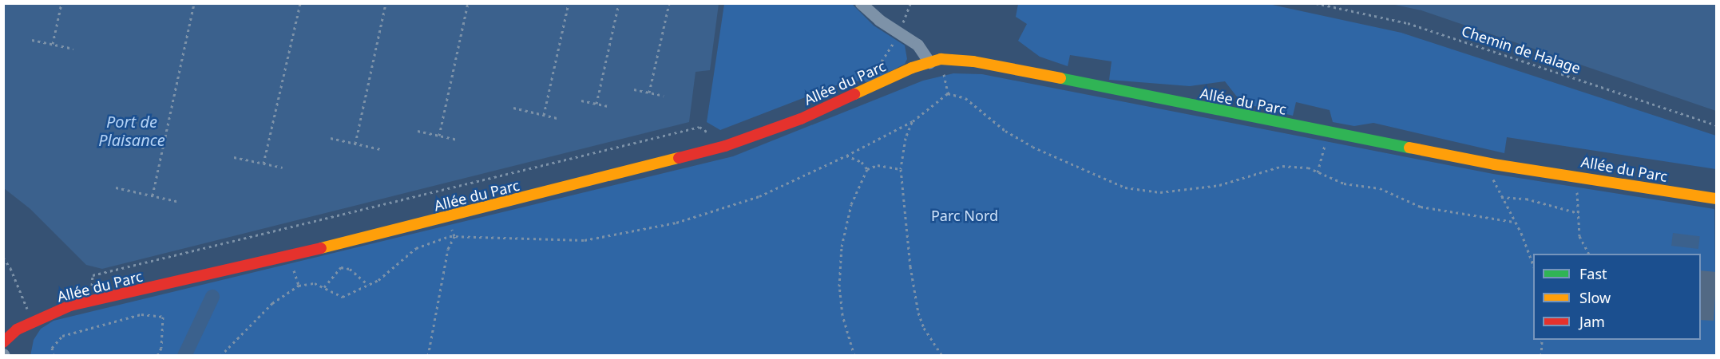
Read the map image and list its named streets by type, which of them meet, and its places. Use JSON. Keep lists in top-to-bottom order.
{
  "streets": {
    "street": ["Allée du Parc"],
    "path": ["Chemin de Halage"]
  },
  "water": ["Port de Plaisance"],
  "parks": ["Parc Nord"],
  "legend": ["Fast", "Slow", "Jam"]
}
